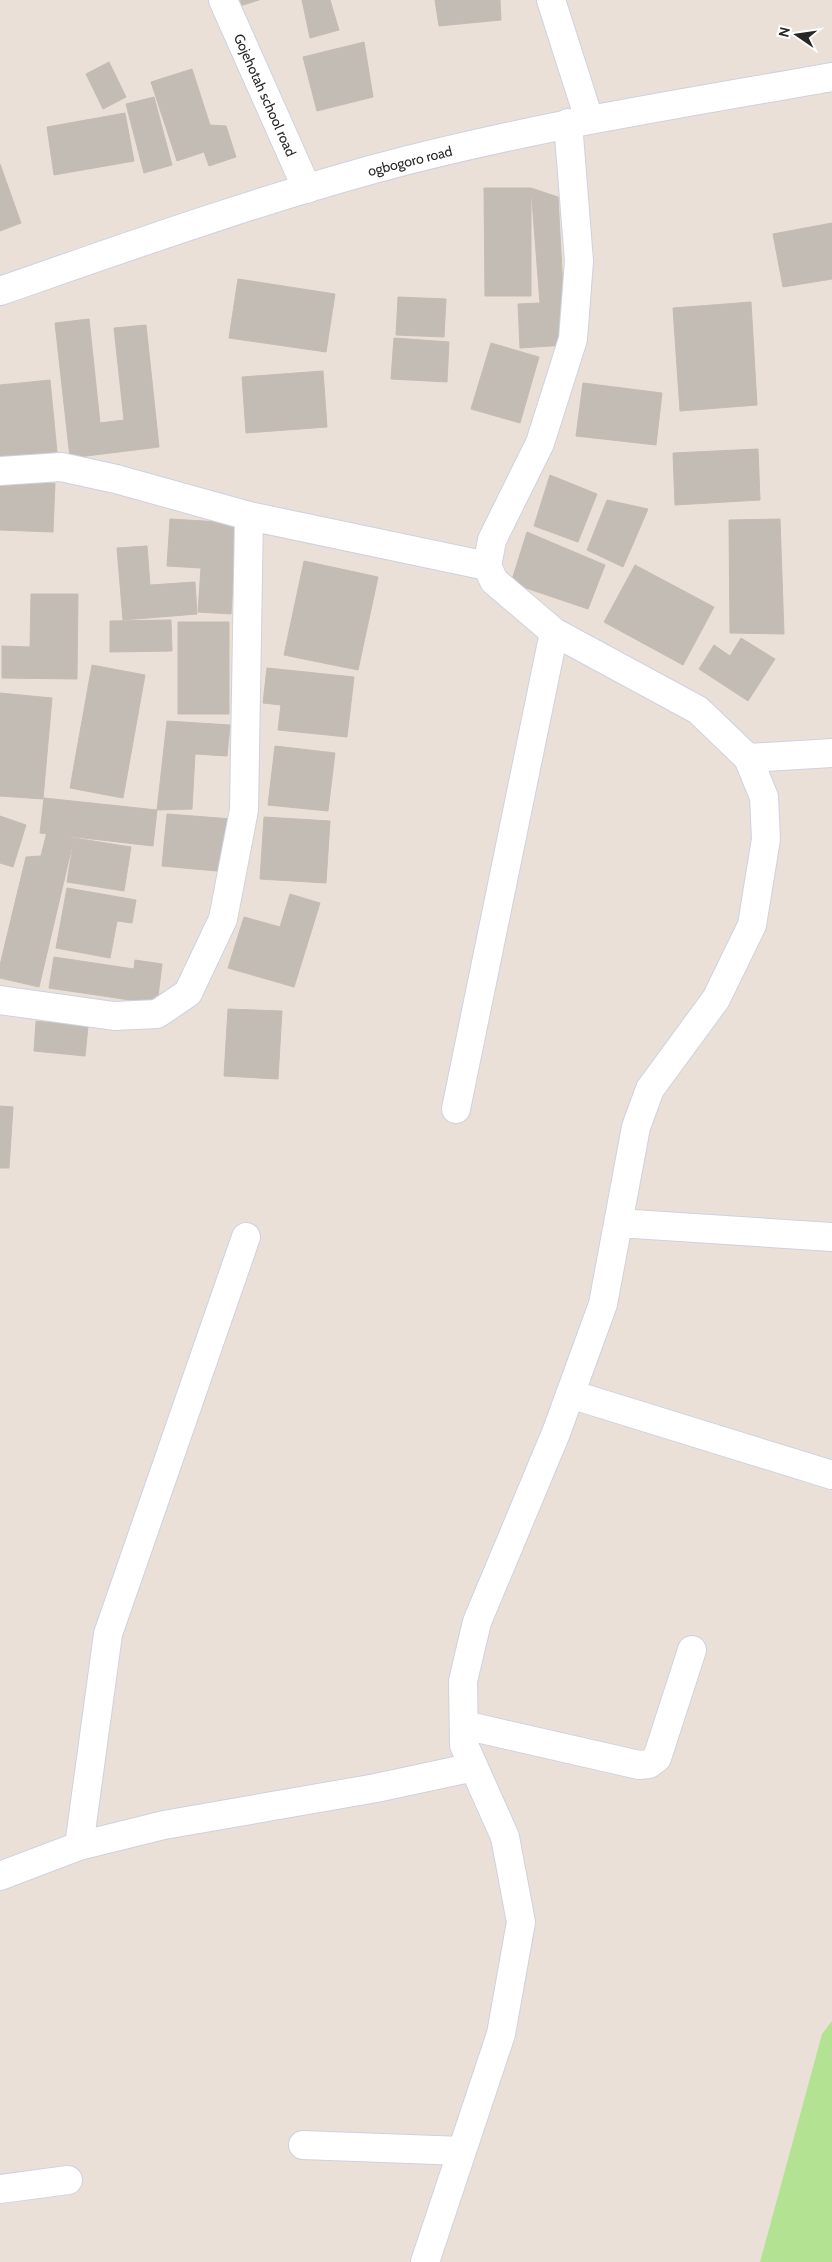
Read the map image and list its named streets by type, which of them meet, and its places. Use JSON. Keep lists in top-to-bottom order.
{
  "streets": {
    "street": ["Gojehotah school road", "ogbogoro road"]
  },
  "crossings": [
    ["Gojehotah school road", "ogbogoro road"]
  ],
  "north": "left"
}
